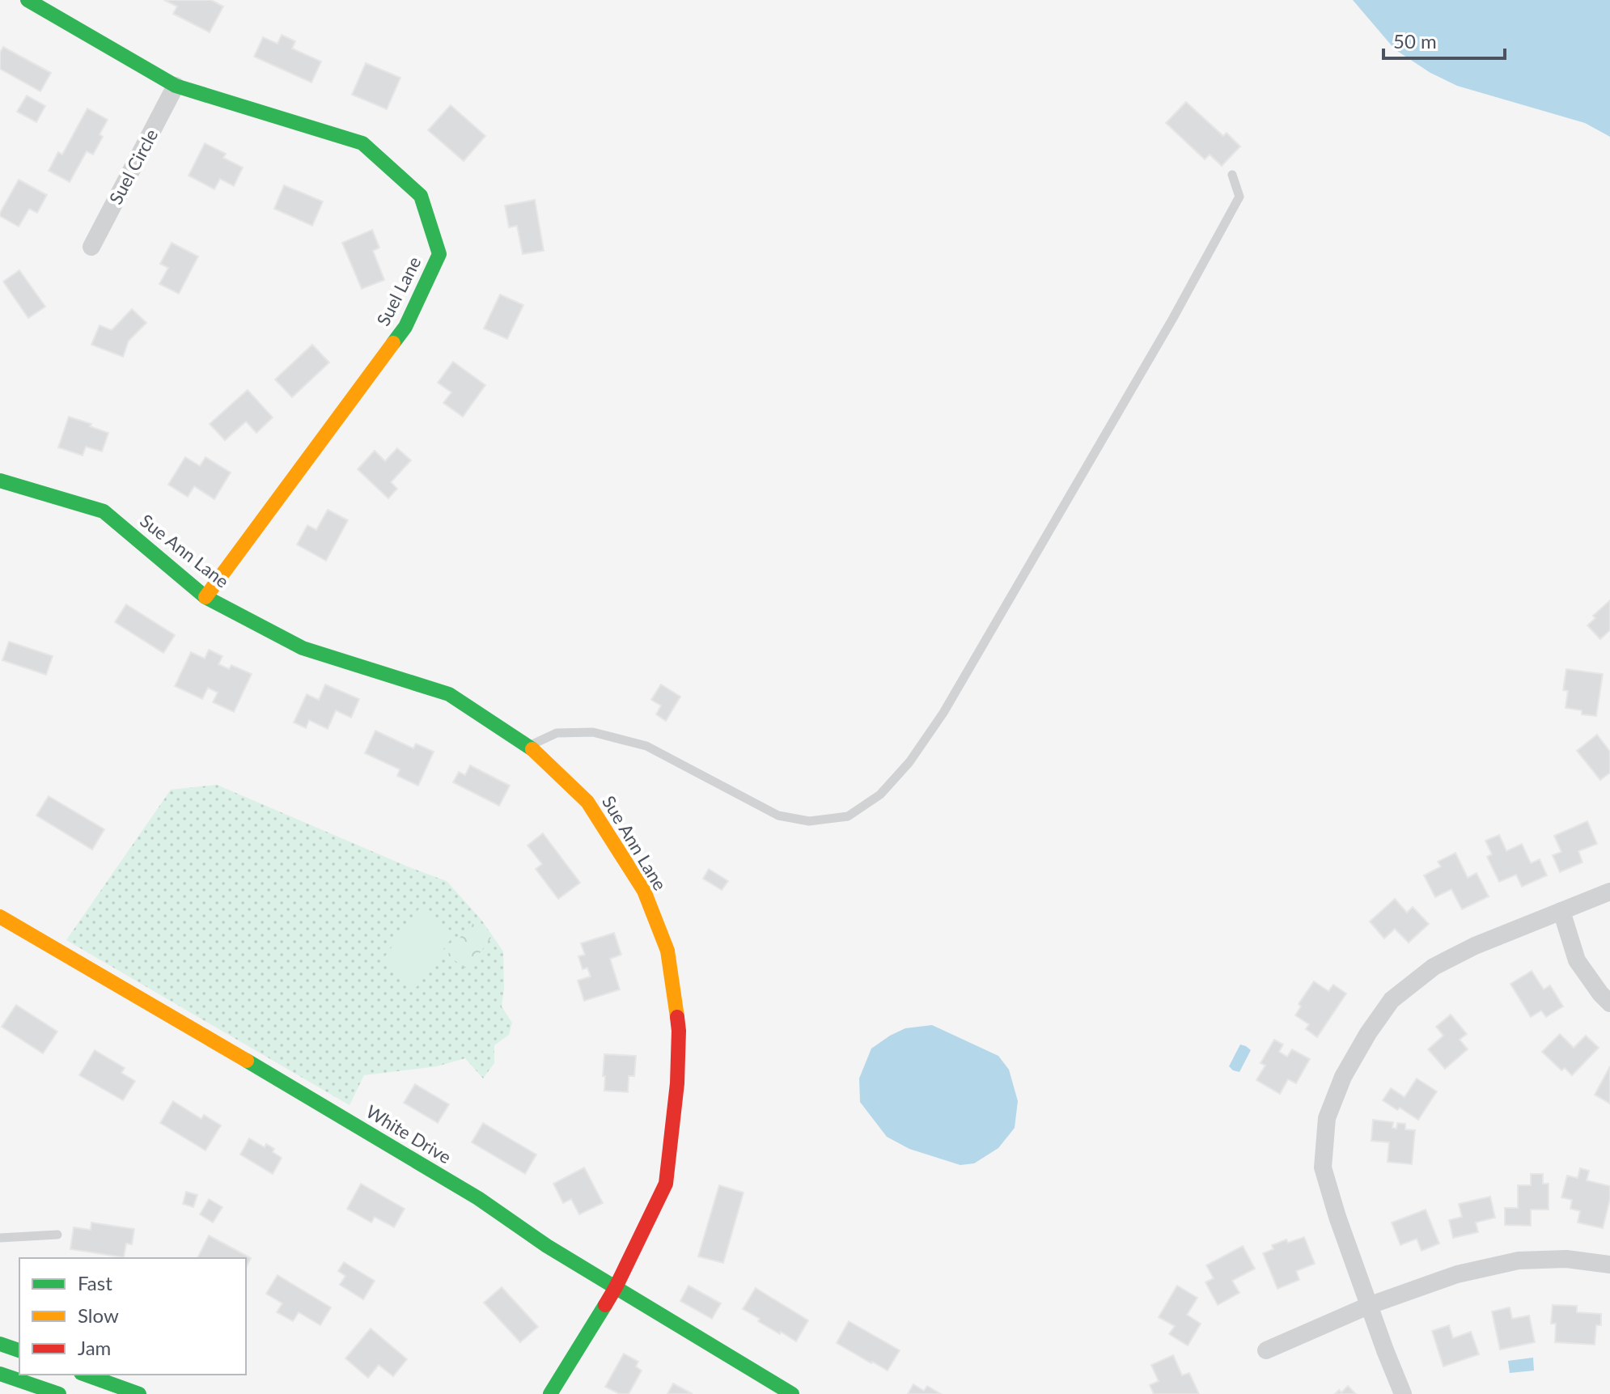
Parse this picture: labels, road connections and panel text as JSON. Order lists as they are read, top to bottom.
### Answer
{
  "streets": {
    "street": [
      "Suel Circle",
      "Suel Lane",
      "Sue Ann Lane",
      "White Drive"
    ]
  },
  "crossings": [
    ["Suel Circle", "Suel Lane"],
    ["Suel Lane", "Sue Ann Lane"],
    ["Sue Ann Lane", "White Drive"]
  ],
  "legend": ["Fast", "Slow", "Jam"],
  "scale_bar": "50 m"
}
